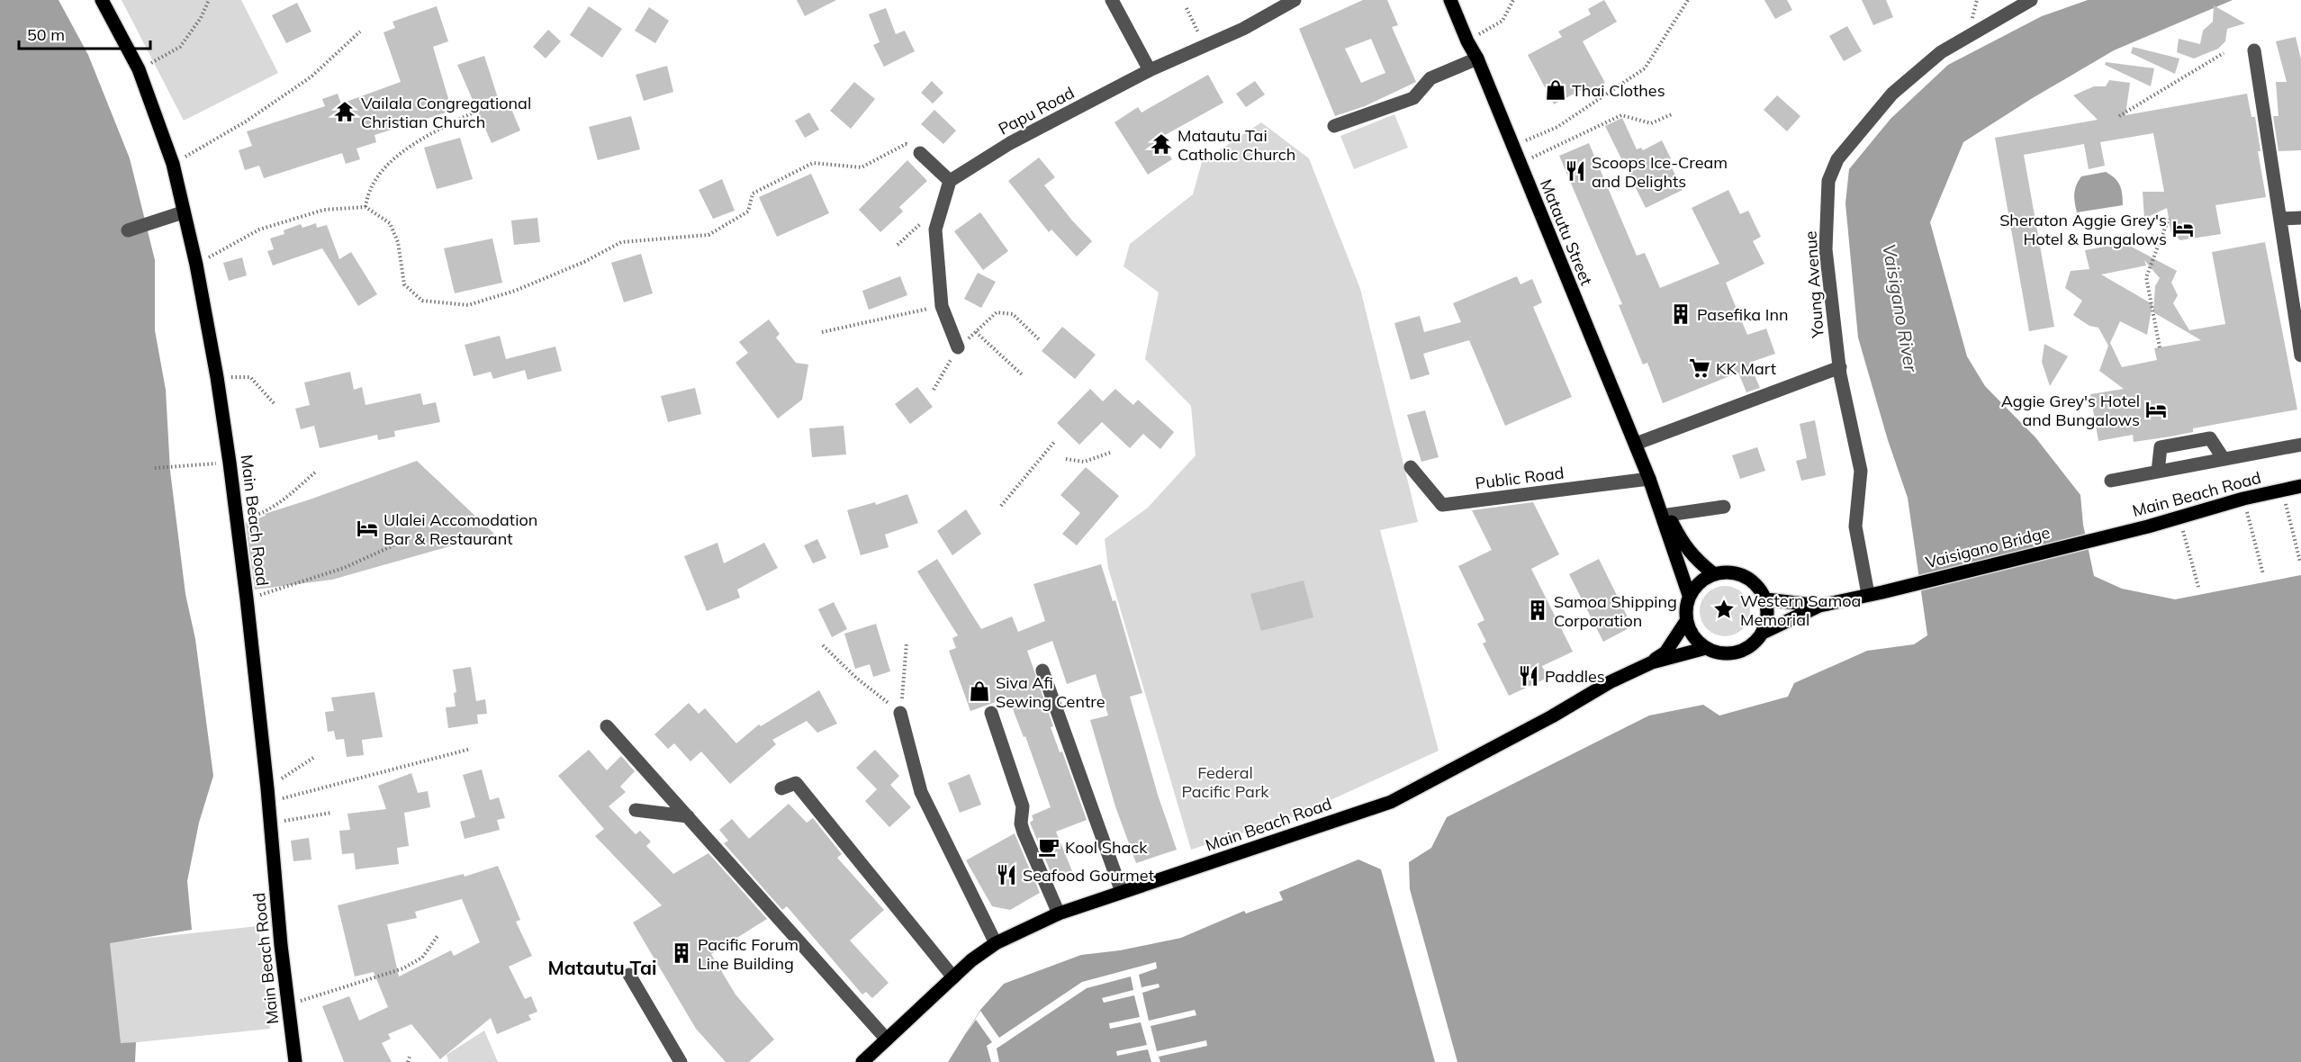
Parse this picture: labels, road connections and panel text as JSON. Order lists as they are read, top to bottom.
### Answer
{
  "streets": {
    "main road": ["Matautu Street", "Main Beach Road", "Vaisigano Bridge"],
    "street": ["Papu Road", "Young Avenue", "Public Road"]
  },
  "crossings": [
    ["Matautu Street", "Public Road"],
    ["Matautu Street", "Main Beach Road"],
    ["Young Avenue", "Vaisigano Bridge"],
    ["Main Beach Road", "Vaisigano Bridge"]
  ],
  "districts": ["Matautu Tai"],
  "water": ["Vaisigano River"],
  "parks": ["Federal Pacific Park"],
  "places": {
    "shop": ["Thai Clothes", "Siva Afi Sewing Centre"],
    "temple": ["Vailala Congregational Christian Church", "Matautu Tai Catholic Church"],
    "restaurant": ["Scoops Ice-Cream and Delights", "Paddles", "Seafood Gourmet"],
    "hotel": ["Sheraton Aggie Grey's Hotel & Bungalows", "Aggie Grey's Hotel and Bungalows", "Ulalei Accomodation Bar & Restaurant"],
    "building": ["Pasefika Inn", "Samoa Shipping Corporation", "Pacific Forum Line Building"],
    "supermarket": ["KK Mart"],
    "place": ["Western Samoa Memorial"],
    "cafe": ["Kool Shack"]
  },
  "scale_bar": "50 m"
}
